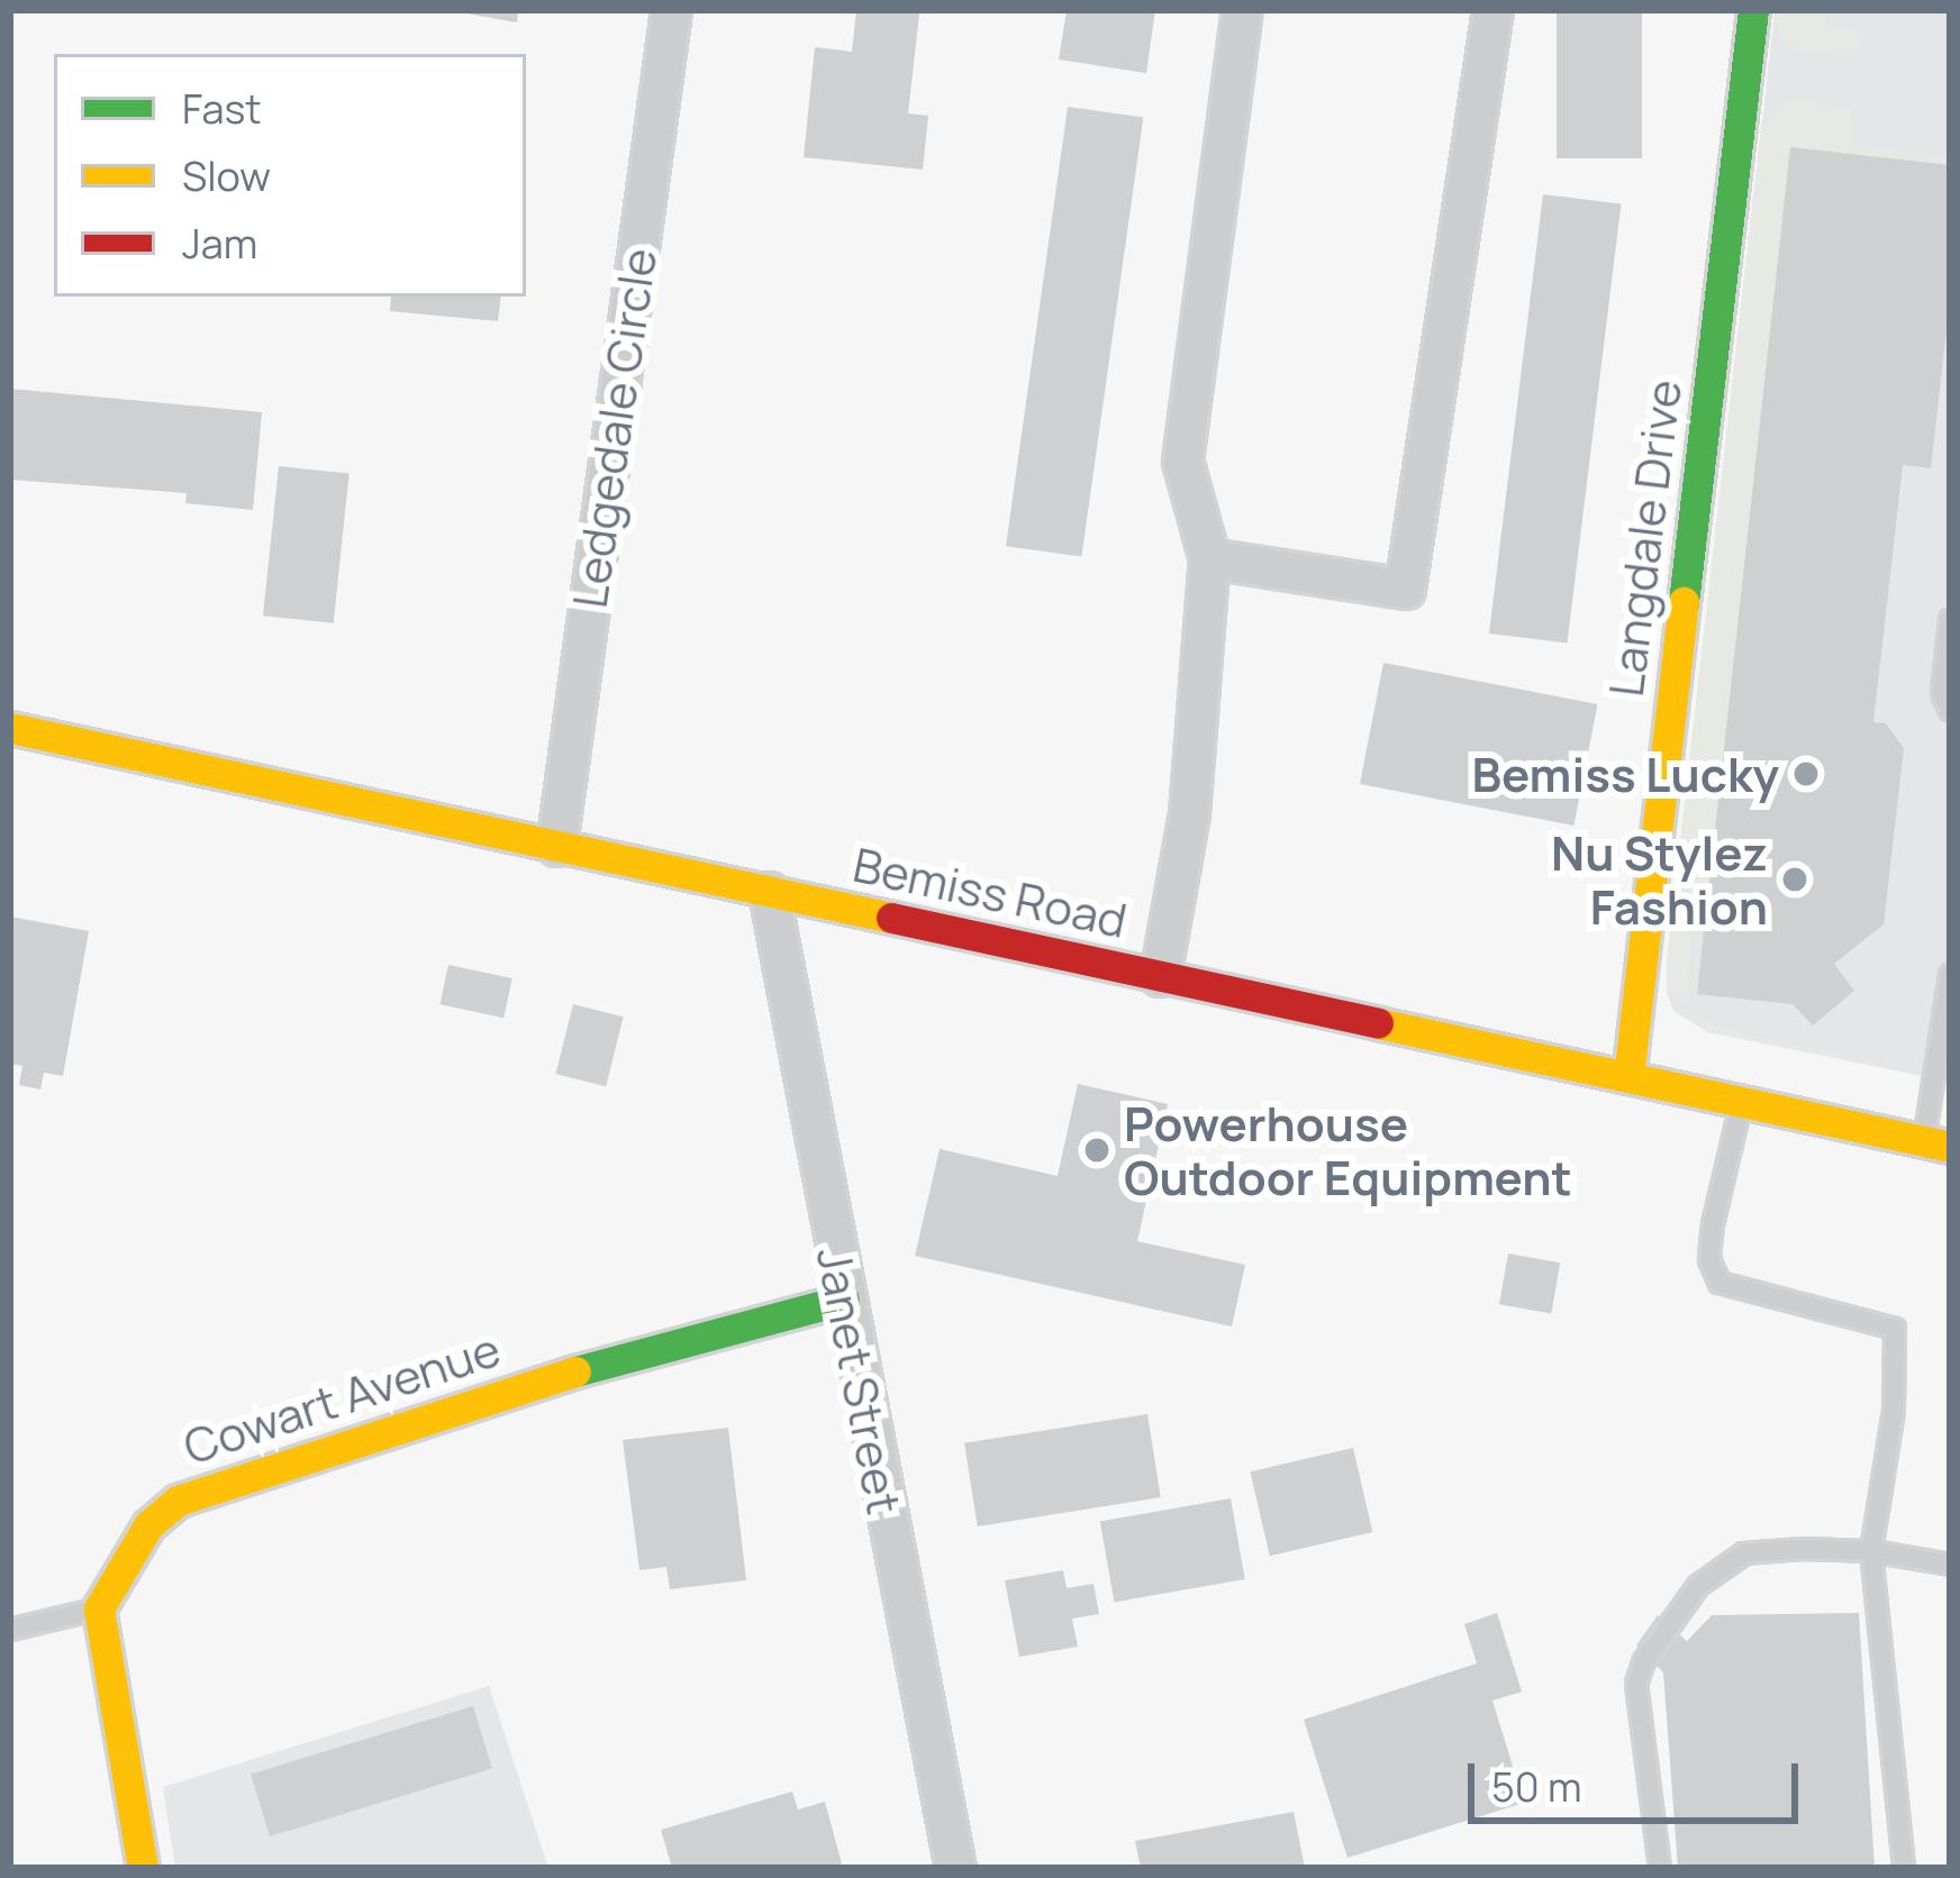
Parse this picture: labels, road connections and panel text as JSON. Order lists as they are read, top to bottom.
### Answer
{
  "streets": {
    "street": [
      "Ledgedale Circle",
      "Langdale Drive",
      "Bemiss Road",
      "Janet Street",
      "Cowart Avenue"
    ]
  },
  "crossings": [
    ["Ledgedale Circle", "Bemiss Road"],
    ["Langdale Drive", "Bemiss Road"],
    ["Bemiss Road", "Janet Street"],
    ["Janet Street", "Cowart Avenue"]
  ],
  "places": ["Bemiss Lucky", "Nu Stylez Fashion", "Powerhouse Outdoor Equipment"],
  "legend": ["Fast", "Slow", "Jam"],
  "scale_bar": "50 m"
}
